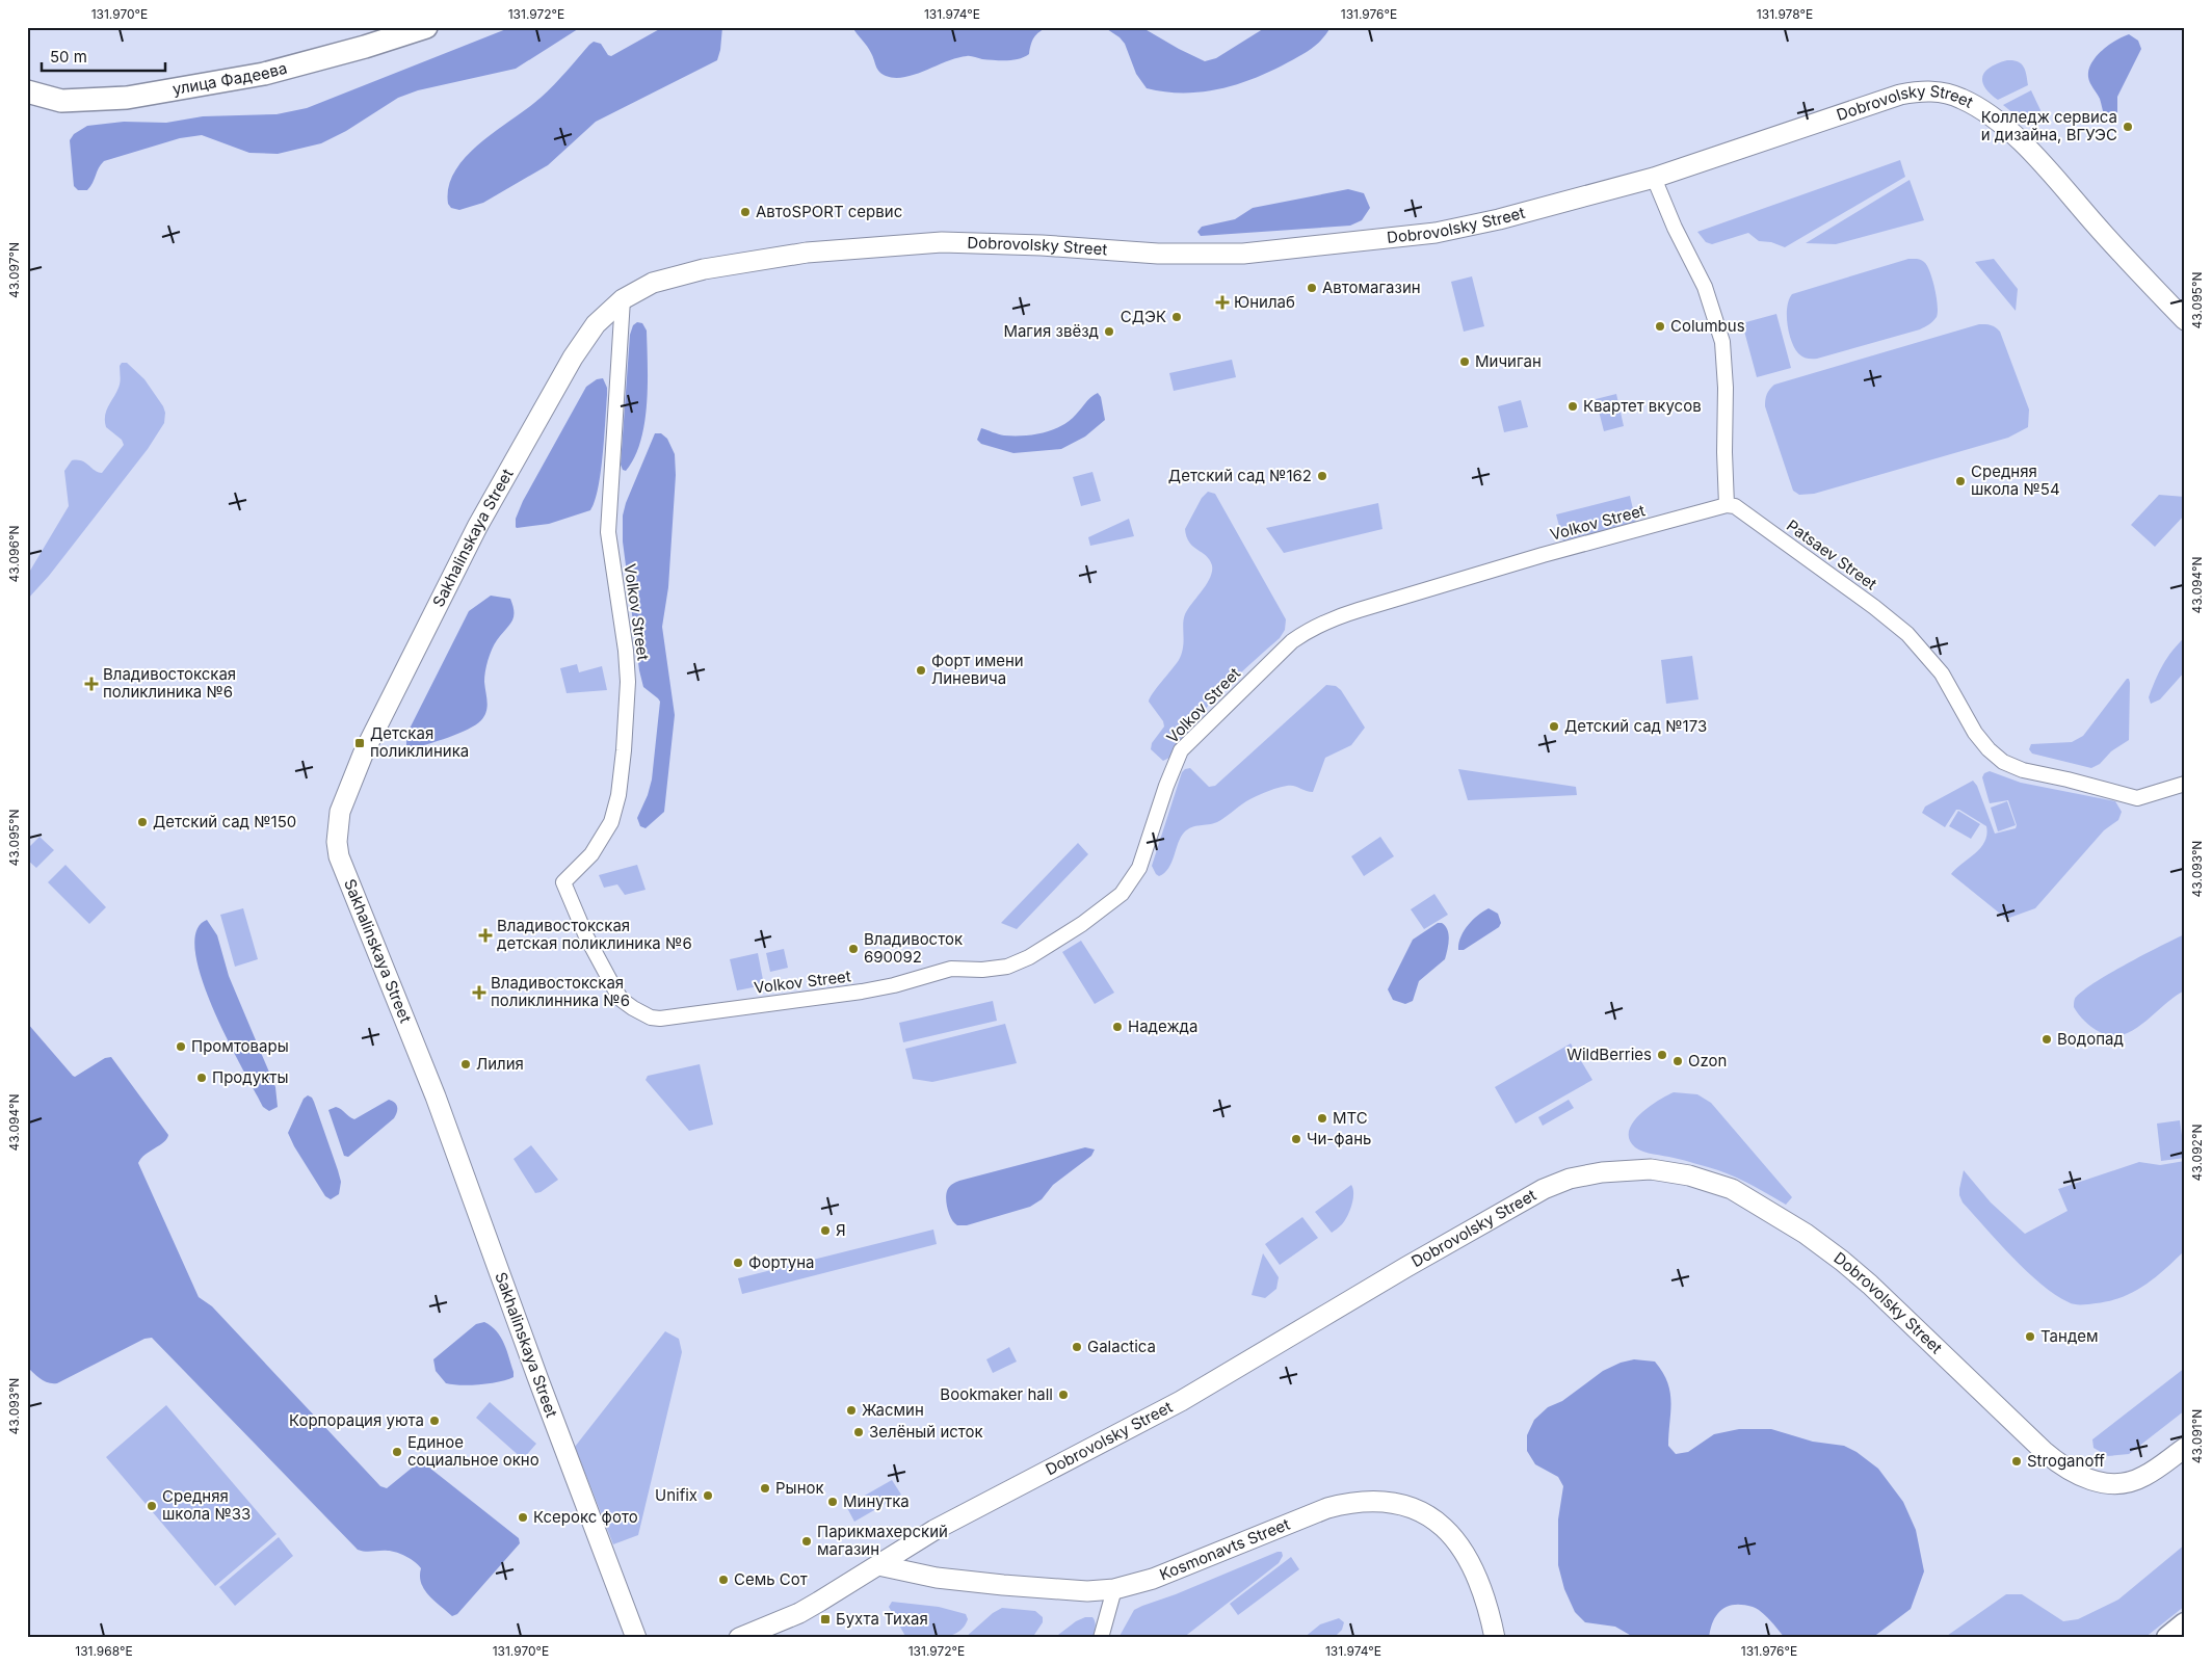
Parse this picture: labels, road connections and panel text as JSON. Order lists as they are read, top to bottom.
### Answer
{
  "streets": {
    "main road": [
      "улица Фадеева",
      "Dobrovolsky Street",
      "Sakhalinskaya Street",
      "Kosmonavts Street"
    ],
    "street": ["Volkov Street", "Patsaev Street"]
  },
  "crossings": [
    ["Dobrovolsky Street", "Volkov Street"],
    ["Dobrovolsky Street", "Sakhalinskaya Street"],
    ["Dobrovolsky Street", "Kosmonavts Street"],
    ["Volkov Street", "Sakhalinskaya Street"],
    ["Volkov Street", "Patsaev Street"]
  ],
  "places": {
    "other": [
      "Колледж сервиса и дизайна, ВГУЭС",
      "АвтоSPORT сервис",
      "Автомагазин",
      "СДЭК",
      "Columbus",
      "Магия звёзд",
      "Мичиган",
      "Квартет вкусов",
      "Детский сад №162",
      "Средняя школа №54",
      "Форт имени Линевича",
      "Детский сад №173",
      "Детский сад №150",
      "Владивосток 690092",
      "Надежда",
      "Водопад",
      "Промтовары",
      "WildBerries",
      "Ozon",
      "Лилия",
      "Продукты",
      "МТС",
      "Чи-фань",
      "Я",
      "Фортуна",
      "Тандем",
      "Galactica",
      "Bookmaker hall",
      "Жасмин",
      "Корпорация уюта",
      "Зелёный исток",
      "Единое социальное окно",
      "Stroganoff",
      "Рынок",
      "Unifix",
      "Минутка",
      "Средняя школа №33",
      "Ксерокс фото",
      "Парикмахерский магазин",
      "Семь Сот"
    ],
    "health": [
      "Юнилаб",
      "Владивостокская поликлиника №6",
      "Владивостокская детская поликлиника №6",
      "Владивостокская поликлинника №6"
    ],
    "transit": ["Детская поликлиника", "Бухта Тихая"]
  },
  "scale_bar": "50 m",
  "coordinates": [
    "131.970°E",
    "131.972°E",
    "131.974°E",
    "131.976°E",
    "131.978°E",
    "43.097°N",
    "43.095°N",
    "43.096°N",
    "43.094°N",
    "43.093°N",
    "43.092°N",
    "43.091°N",
    "131.968°E"
  ]
}
